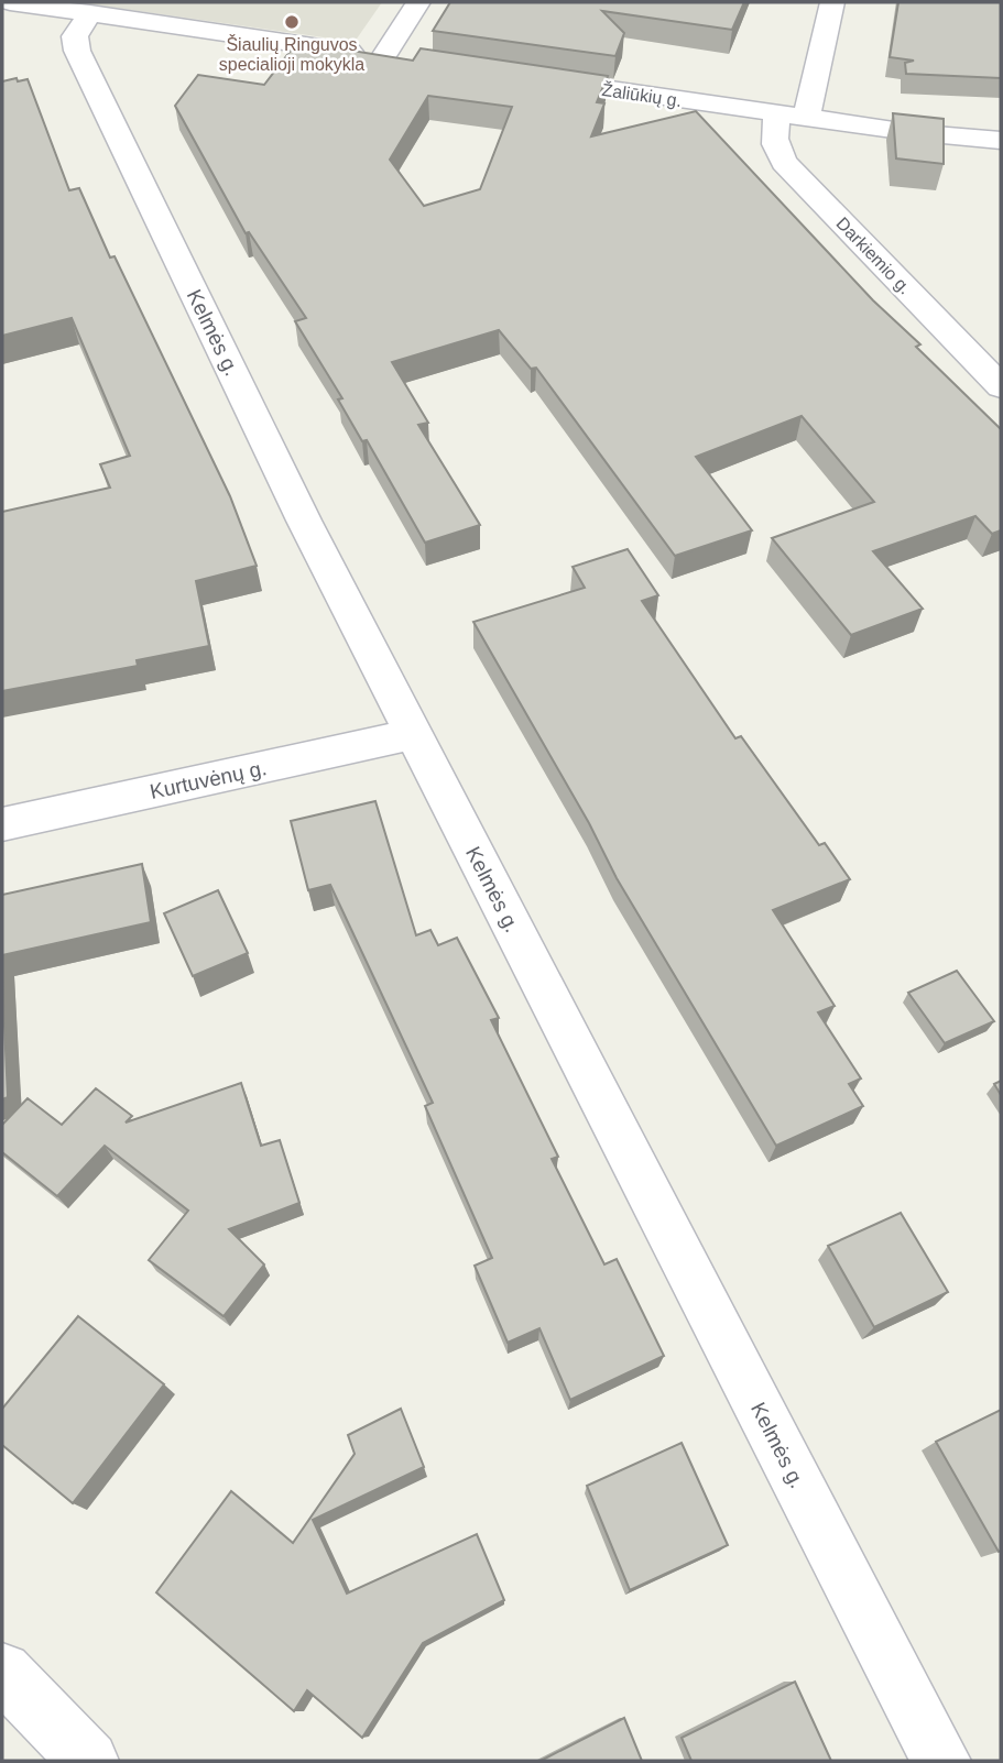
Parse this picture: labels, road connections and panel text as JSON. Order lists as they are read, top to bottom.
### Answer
{
  "streets": {
    "street": [
      "Žaliūkių g.",
      "Darkiemio g.",
      "Kelmės g.",
      "Kurtuvėnų g."
    ]
  },
  "crossings": [
    ["Žaliūkių g.", "Darkiemio g."],
    ["Kelmės g.", "Kurtuvėnų g."]
  ],
  "places": ["Šiaulių Ringuvos specialioji mokykla"]
}
